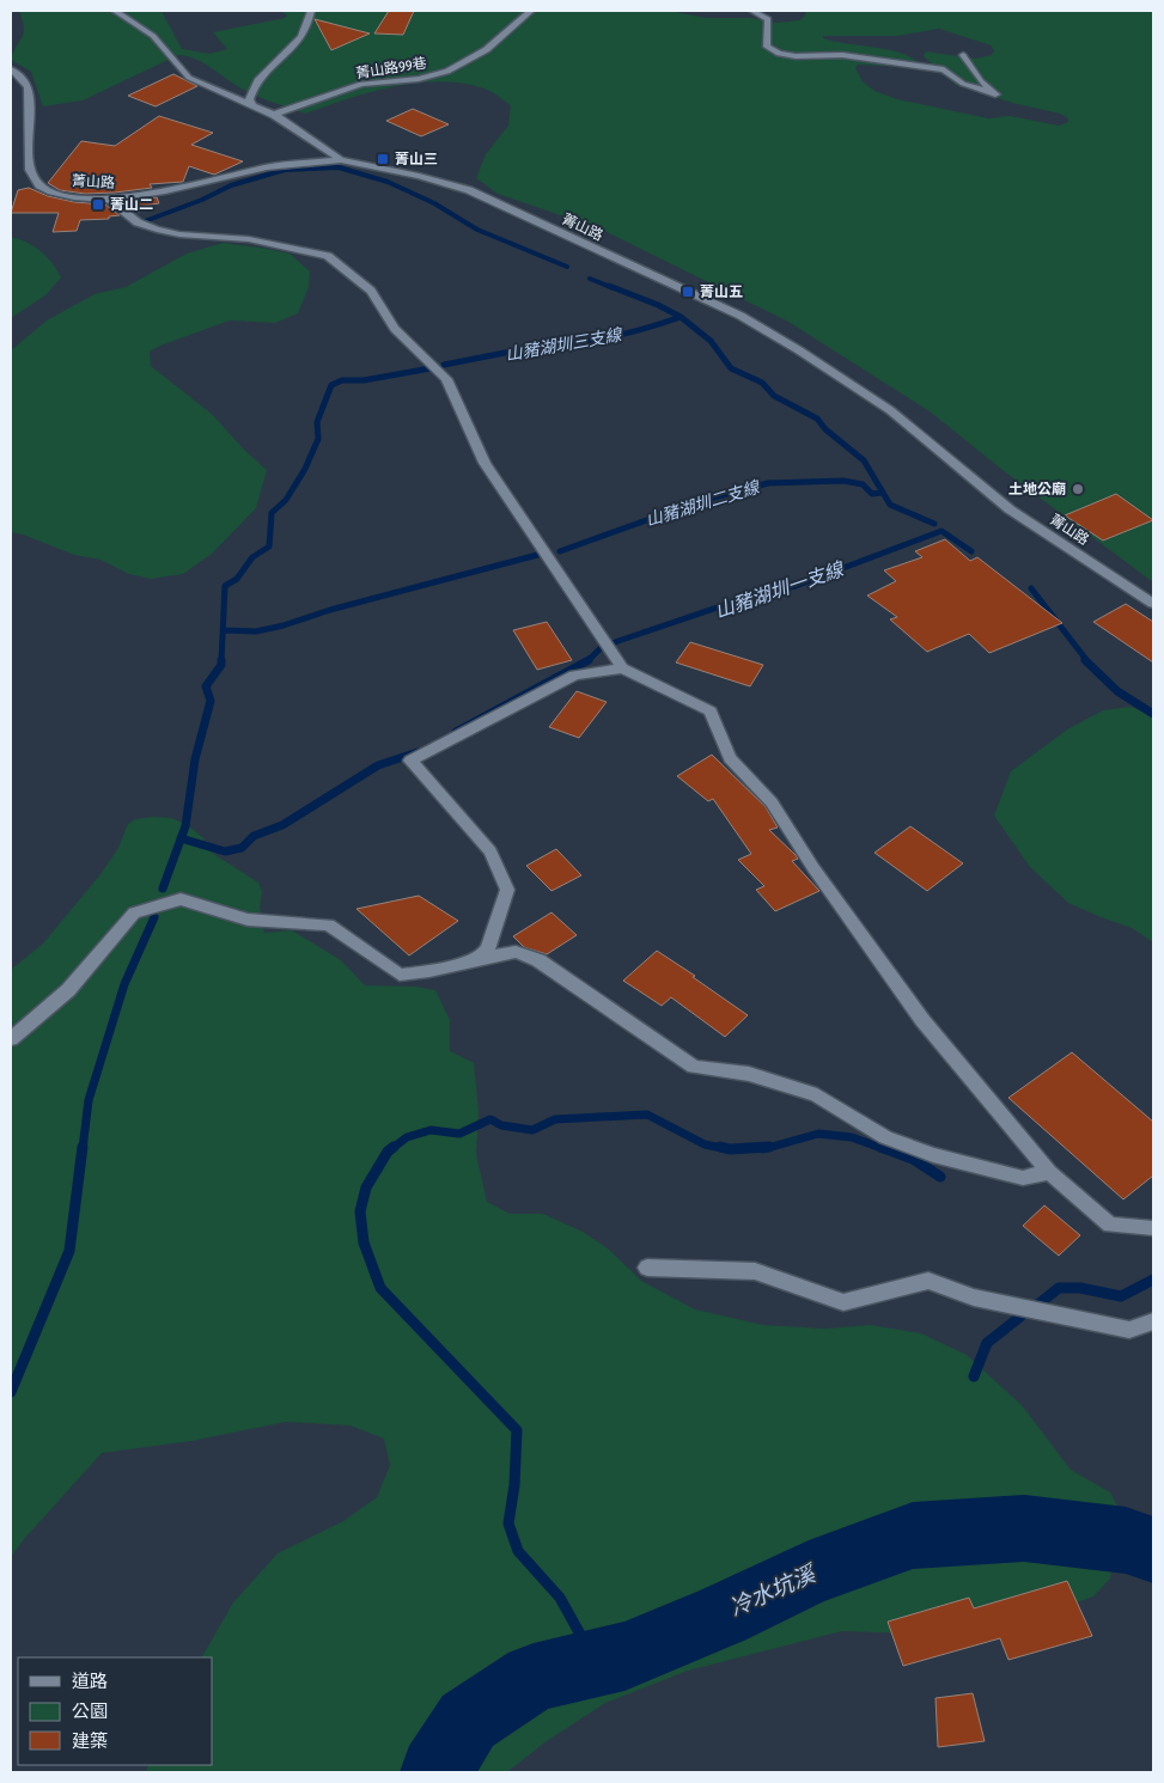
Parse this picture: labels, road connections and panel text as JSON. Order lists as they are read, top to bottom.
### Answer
{
  "streets": {
    "street": ["菁山路99巷", "菁山路"]
  },
  "water": [
    "山豬湖圳三支線",
    "山豬湖圳二支線",
    "山豬湖圳一支線",
    "冷水坑溪"
  ],
  "places": {
    "transit": ["菁山三", "菁山二", "菁山五"],
    "other": ["土地公廟"]
  },
  "legend": ["道路", "公園", "建築"]
}
